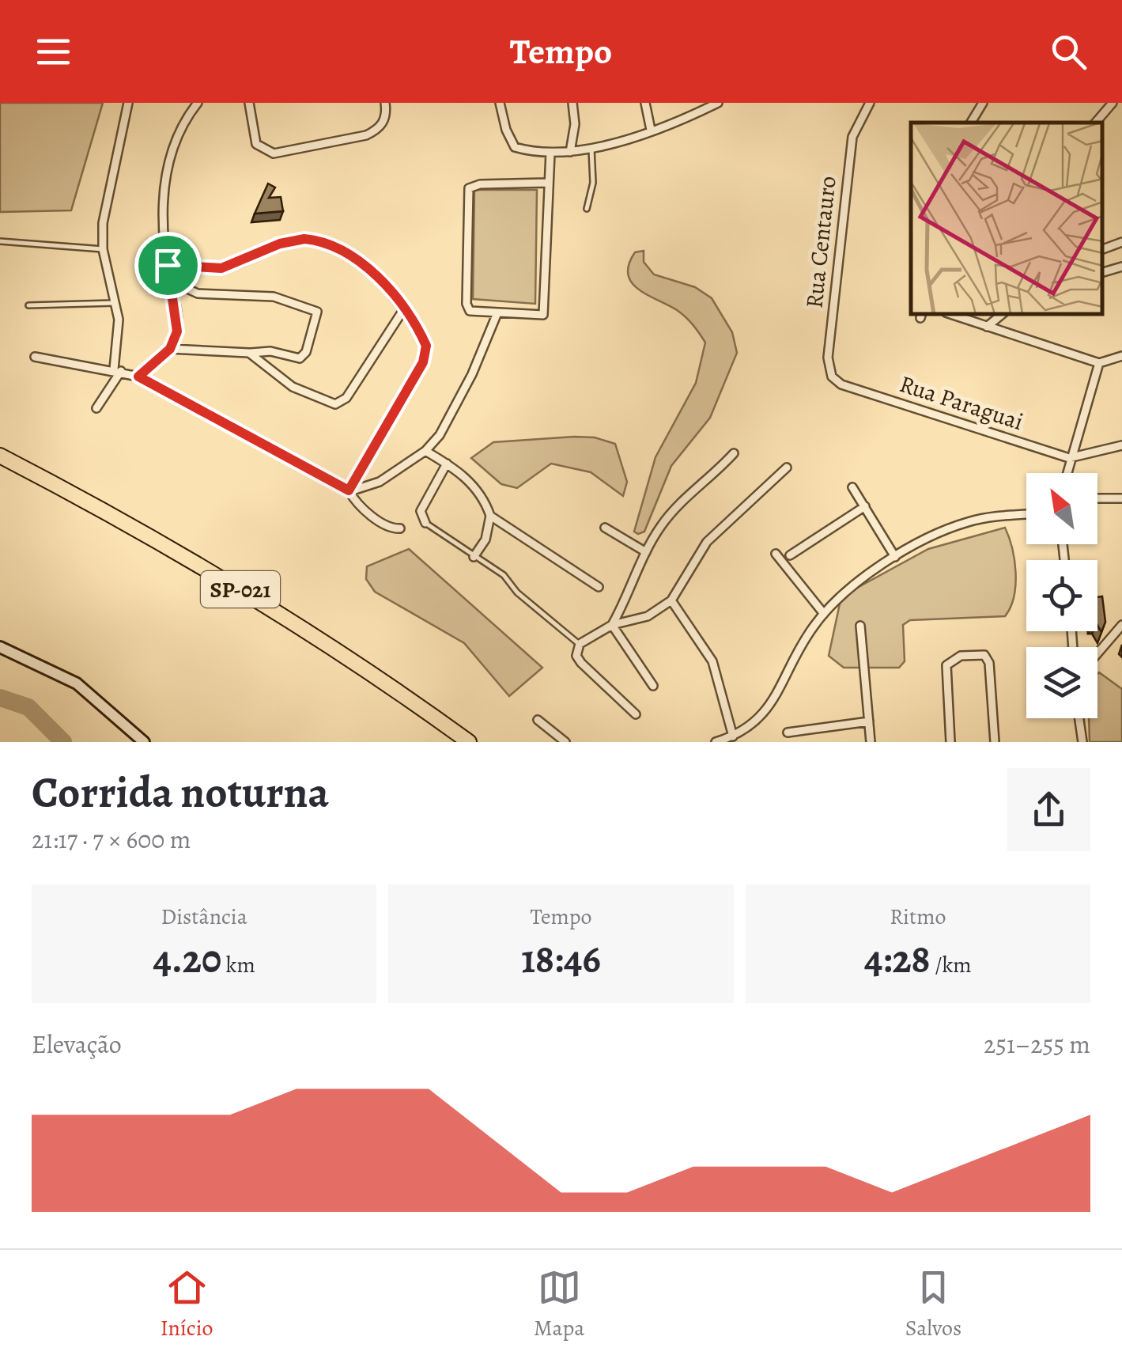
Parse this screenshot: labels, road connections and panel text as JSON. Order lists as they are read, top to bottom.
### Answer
{
  "streets": {
    "highway": ["SP-021"],
    "street": ["Rua Centauro", "Rua Paraguai"]
  },
  "crossings": [
    ["Rua Centauro", "Rua Paraguai"]
  ],
  "north": "top left",
  "page": {
    "header": "Tempo",
    "heading": ["Corrida noturna", "21:17 · 7 × 600 m"],
    "stats": [
      ["Distância", "4.20 km"],
      ["Tempo", "18:46"],
      ["Ritmo", "4:28 /km"]
    ],
    "chart": ["Elevação", "251–255 m"],
    "tabs": ["Início", "Mapa", "Salvos"]
  }
}
